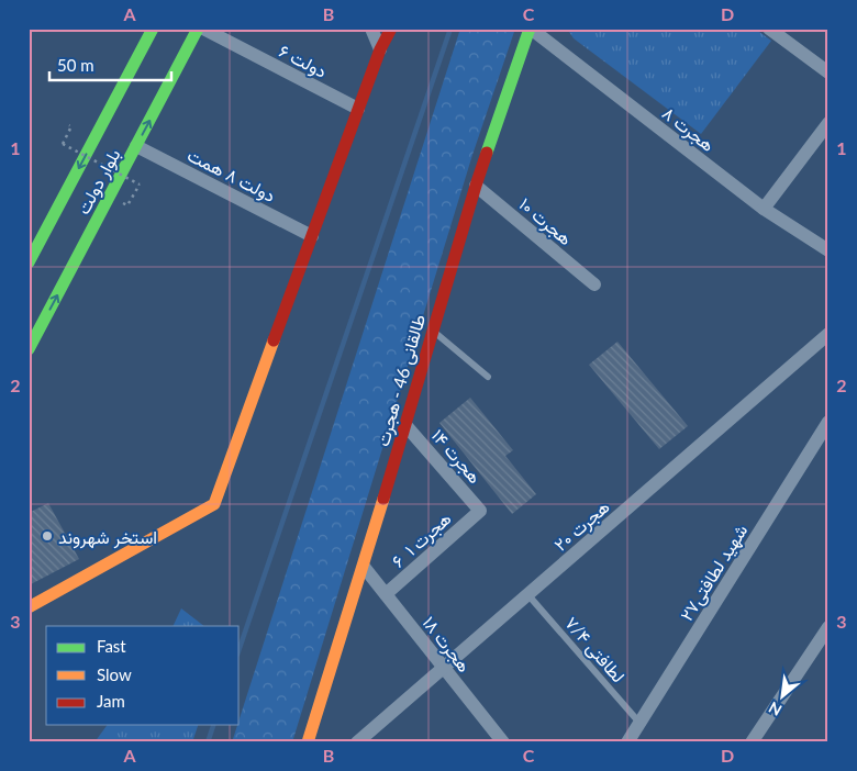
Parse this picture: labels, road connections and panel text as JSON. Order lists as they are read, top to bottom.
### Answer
{
  "streets": {
    "street": [
      "دولت ۶",
      "هجرت ۸",
      "دولت ۸ همت",
      "بلوار دولت",
      "هجرت ۱۰",
      "طالقانی 46 - هجرت",
      "هجرت ۱۴",
      "هجرت ۲۰",
      "هجرت ۱ ‍ ۶",
      "شهید لطافتی۲۷",
      "هجرت ۱۸"
    ],
    "lane": ["لطافتی ۷/۴"]
  },
  "crossings": [
    ["هجرت ۸", "طالقانی 46 - هجرت"],
    ["دولت ۸ همت", "بلوار دولت"],
    ["هجرت ۱۰", "طالقانی 46 - هجرت"],
    ["طالقانی 46 - هجرت", "هجرت ۱۴"],
    ["طالقانی 46 - هجرت", "هجرت ۱۸"],
    ["هجرت ۱۴", "هجرت ۱ ‍ ۶"],
    ["هجرت ۲۰", "هجرت ۱۸"],
    ["هجرت ۲۰", "لطافتی ۷/۴"],
    ["هجرت ۱ ‍ ۶", "هجرت ۱۸"],
    ["شهید لطافتی۲۷", "لطافتی ۷/۴"]
  ],
  "places": ["استخر شهروند"],
  "legend": ["Fast", "Slow", "Jam"],
  "scale_bar": "50 m",
  "north": "bottom left",
  "grid": {
    "columns": [
      "A",
      "B",
      "C",
      "D"
    ],
    "rows": ["1", "2", "3"]
  }
}
